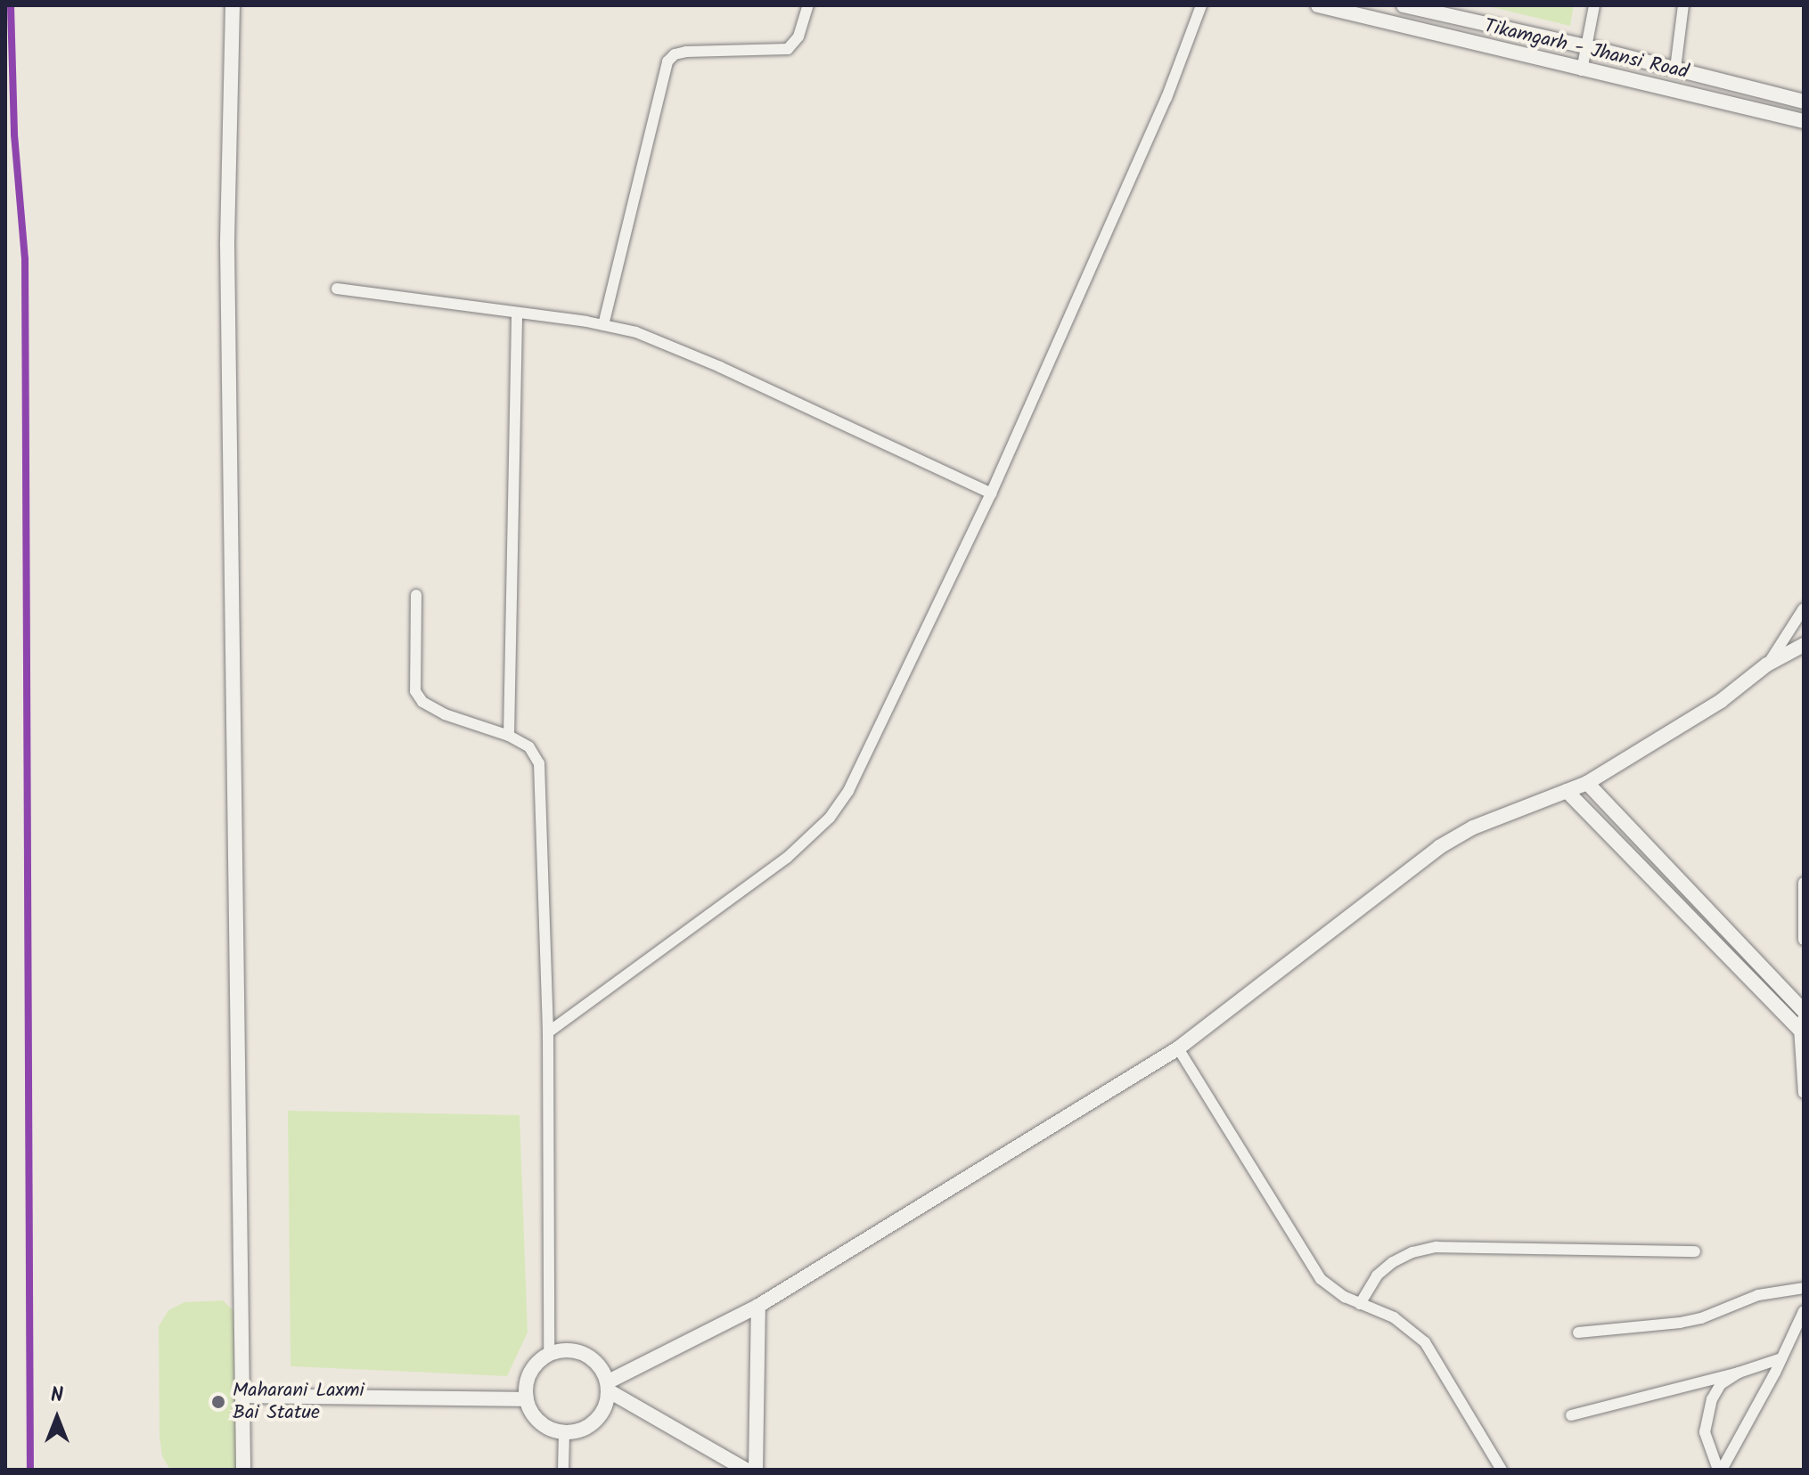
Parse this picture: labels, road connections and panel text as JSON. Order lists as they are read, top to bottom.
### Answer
{
  "streets": {
    "street": ["Tikamgarh - Jhansi Road"]
  },
  "places": ["Maharani Laxmi Bai Statue"],
  "north": "top"
}
